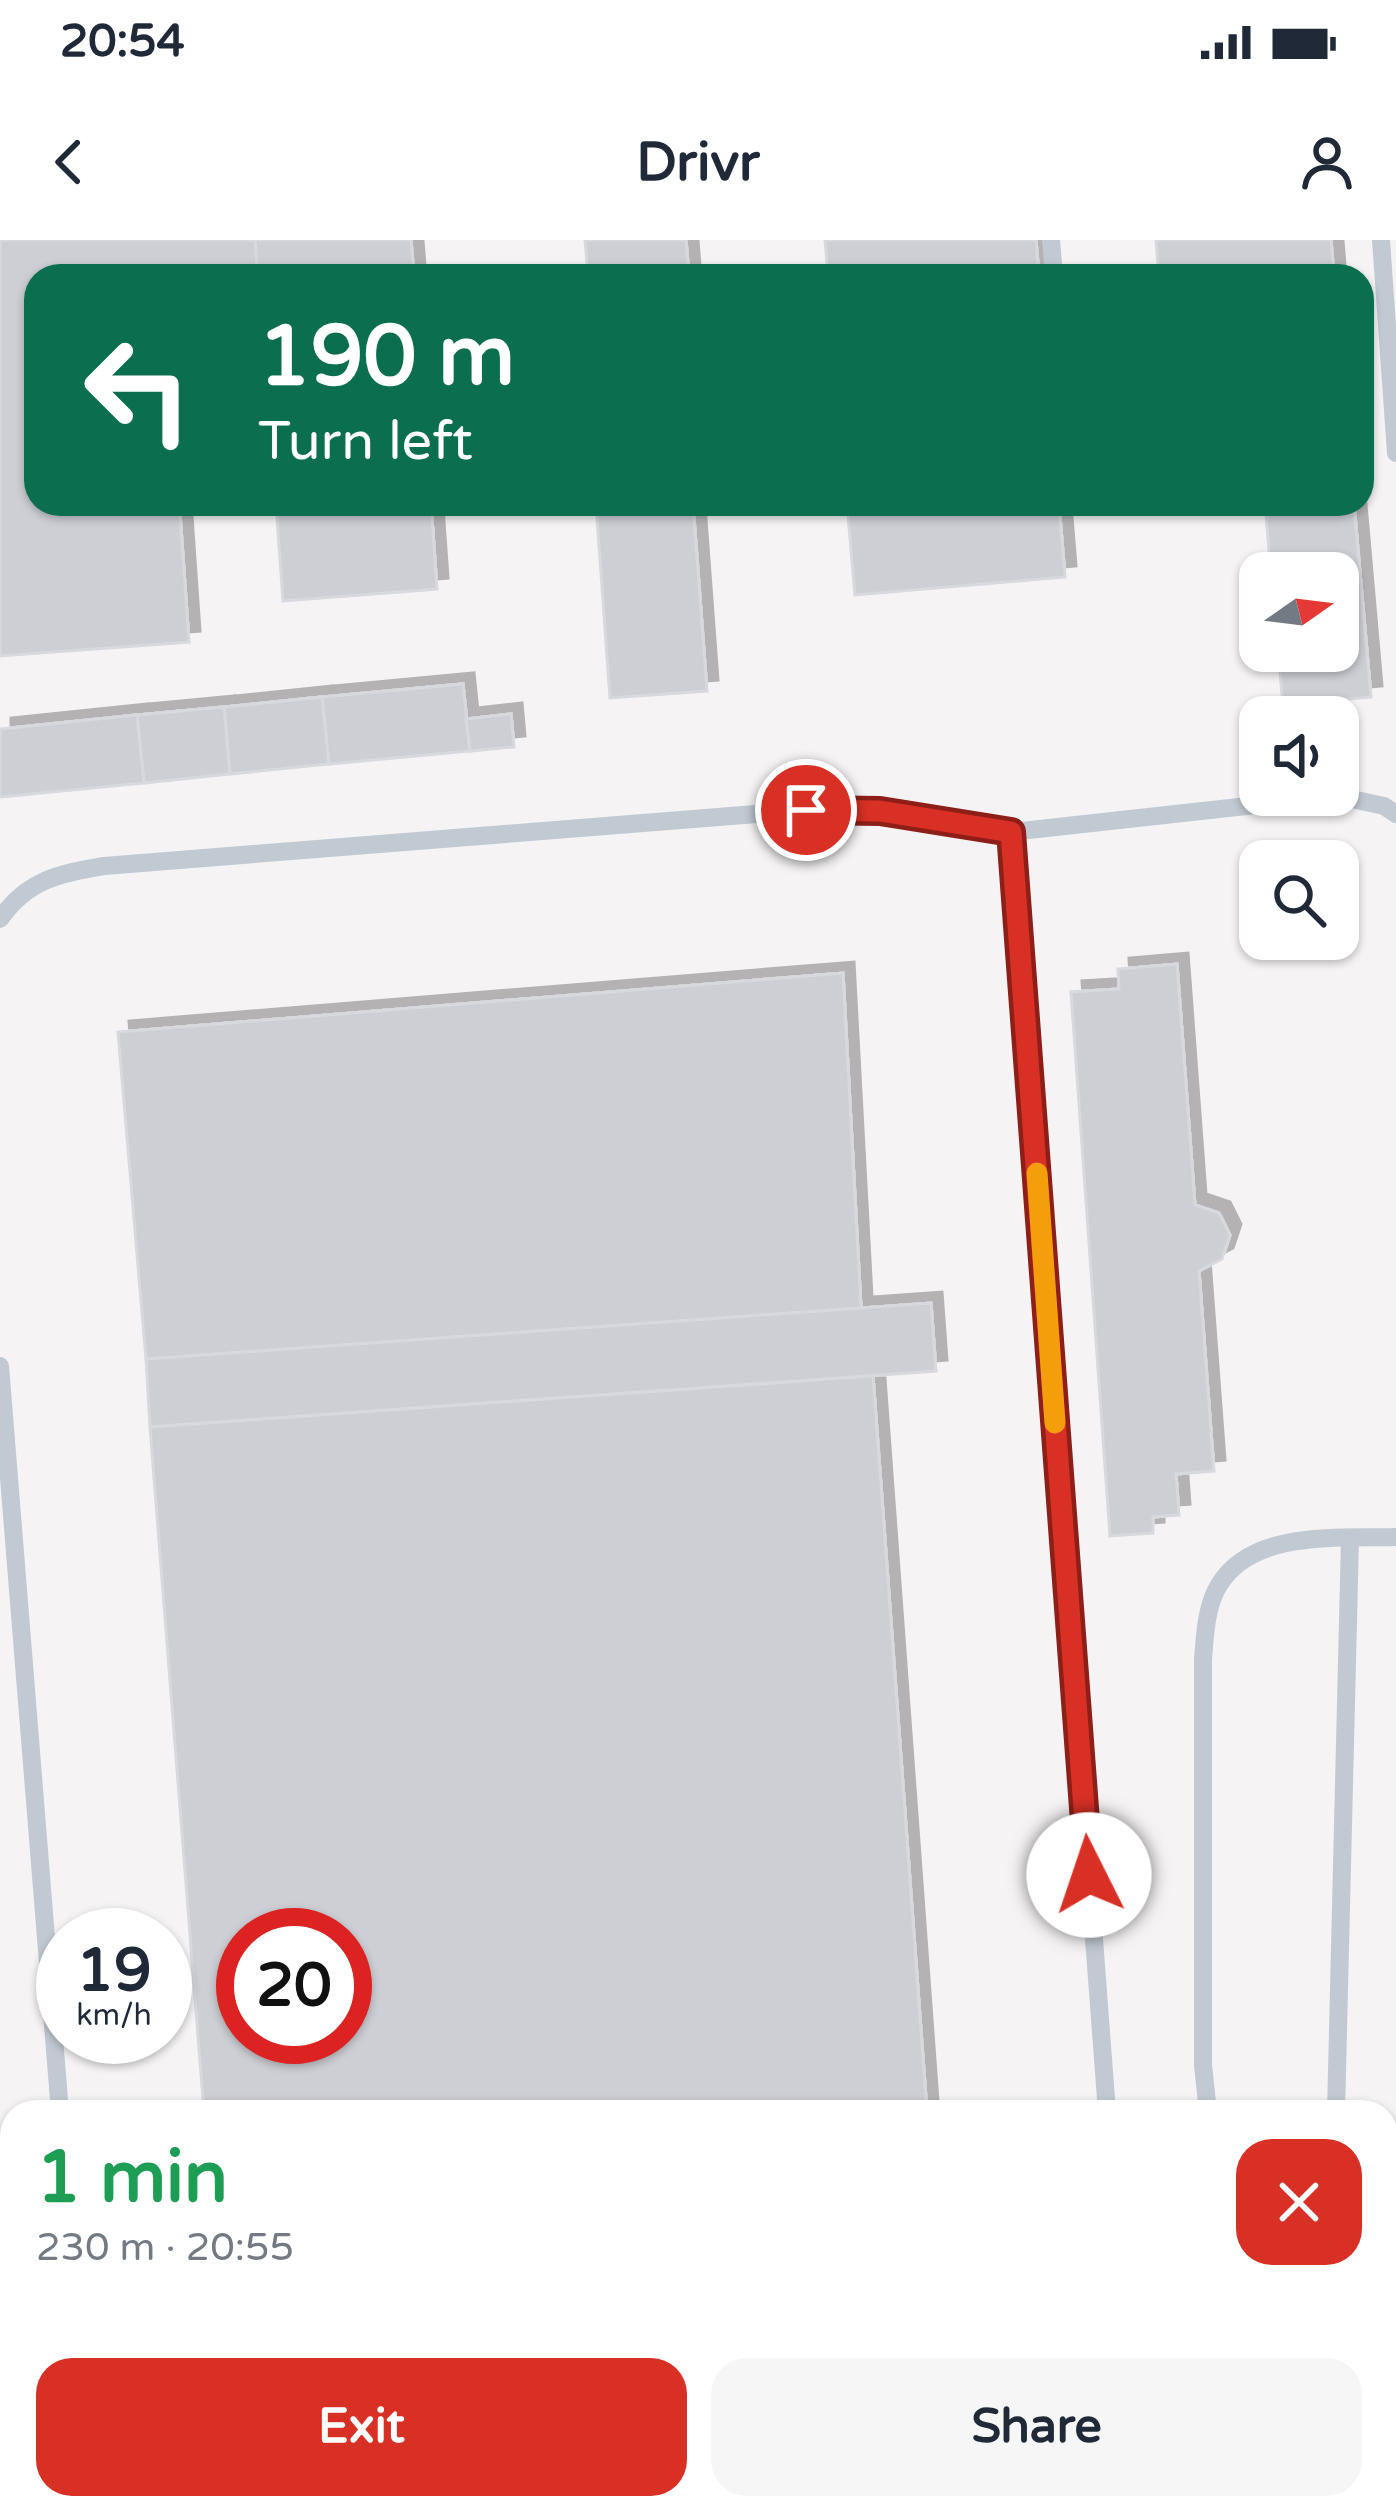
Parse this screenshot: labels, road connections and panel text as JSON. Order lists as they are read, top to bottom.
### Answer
{
  "north": "right",
  "page": {
    "status": "20:54",
    "header": "Drivr",
    "turn": ["190 m", "Turn left"],
    "speed": "19 km/h",
    "limit": "20",
    "heading": ["1 min", "230 m · 20:55"],
    "buttons": ["Exit", "Share"]
  }
}
